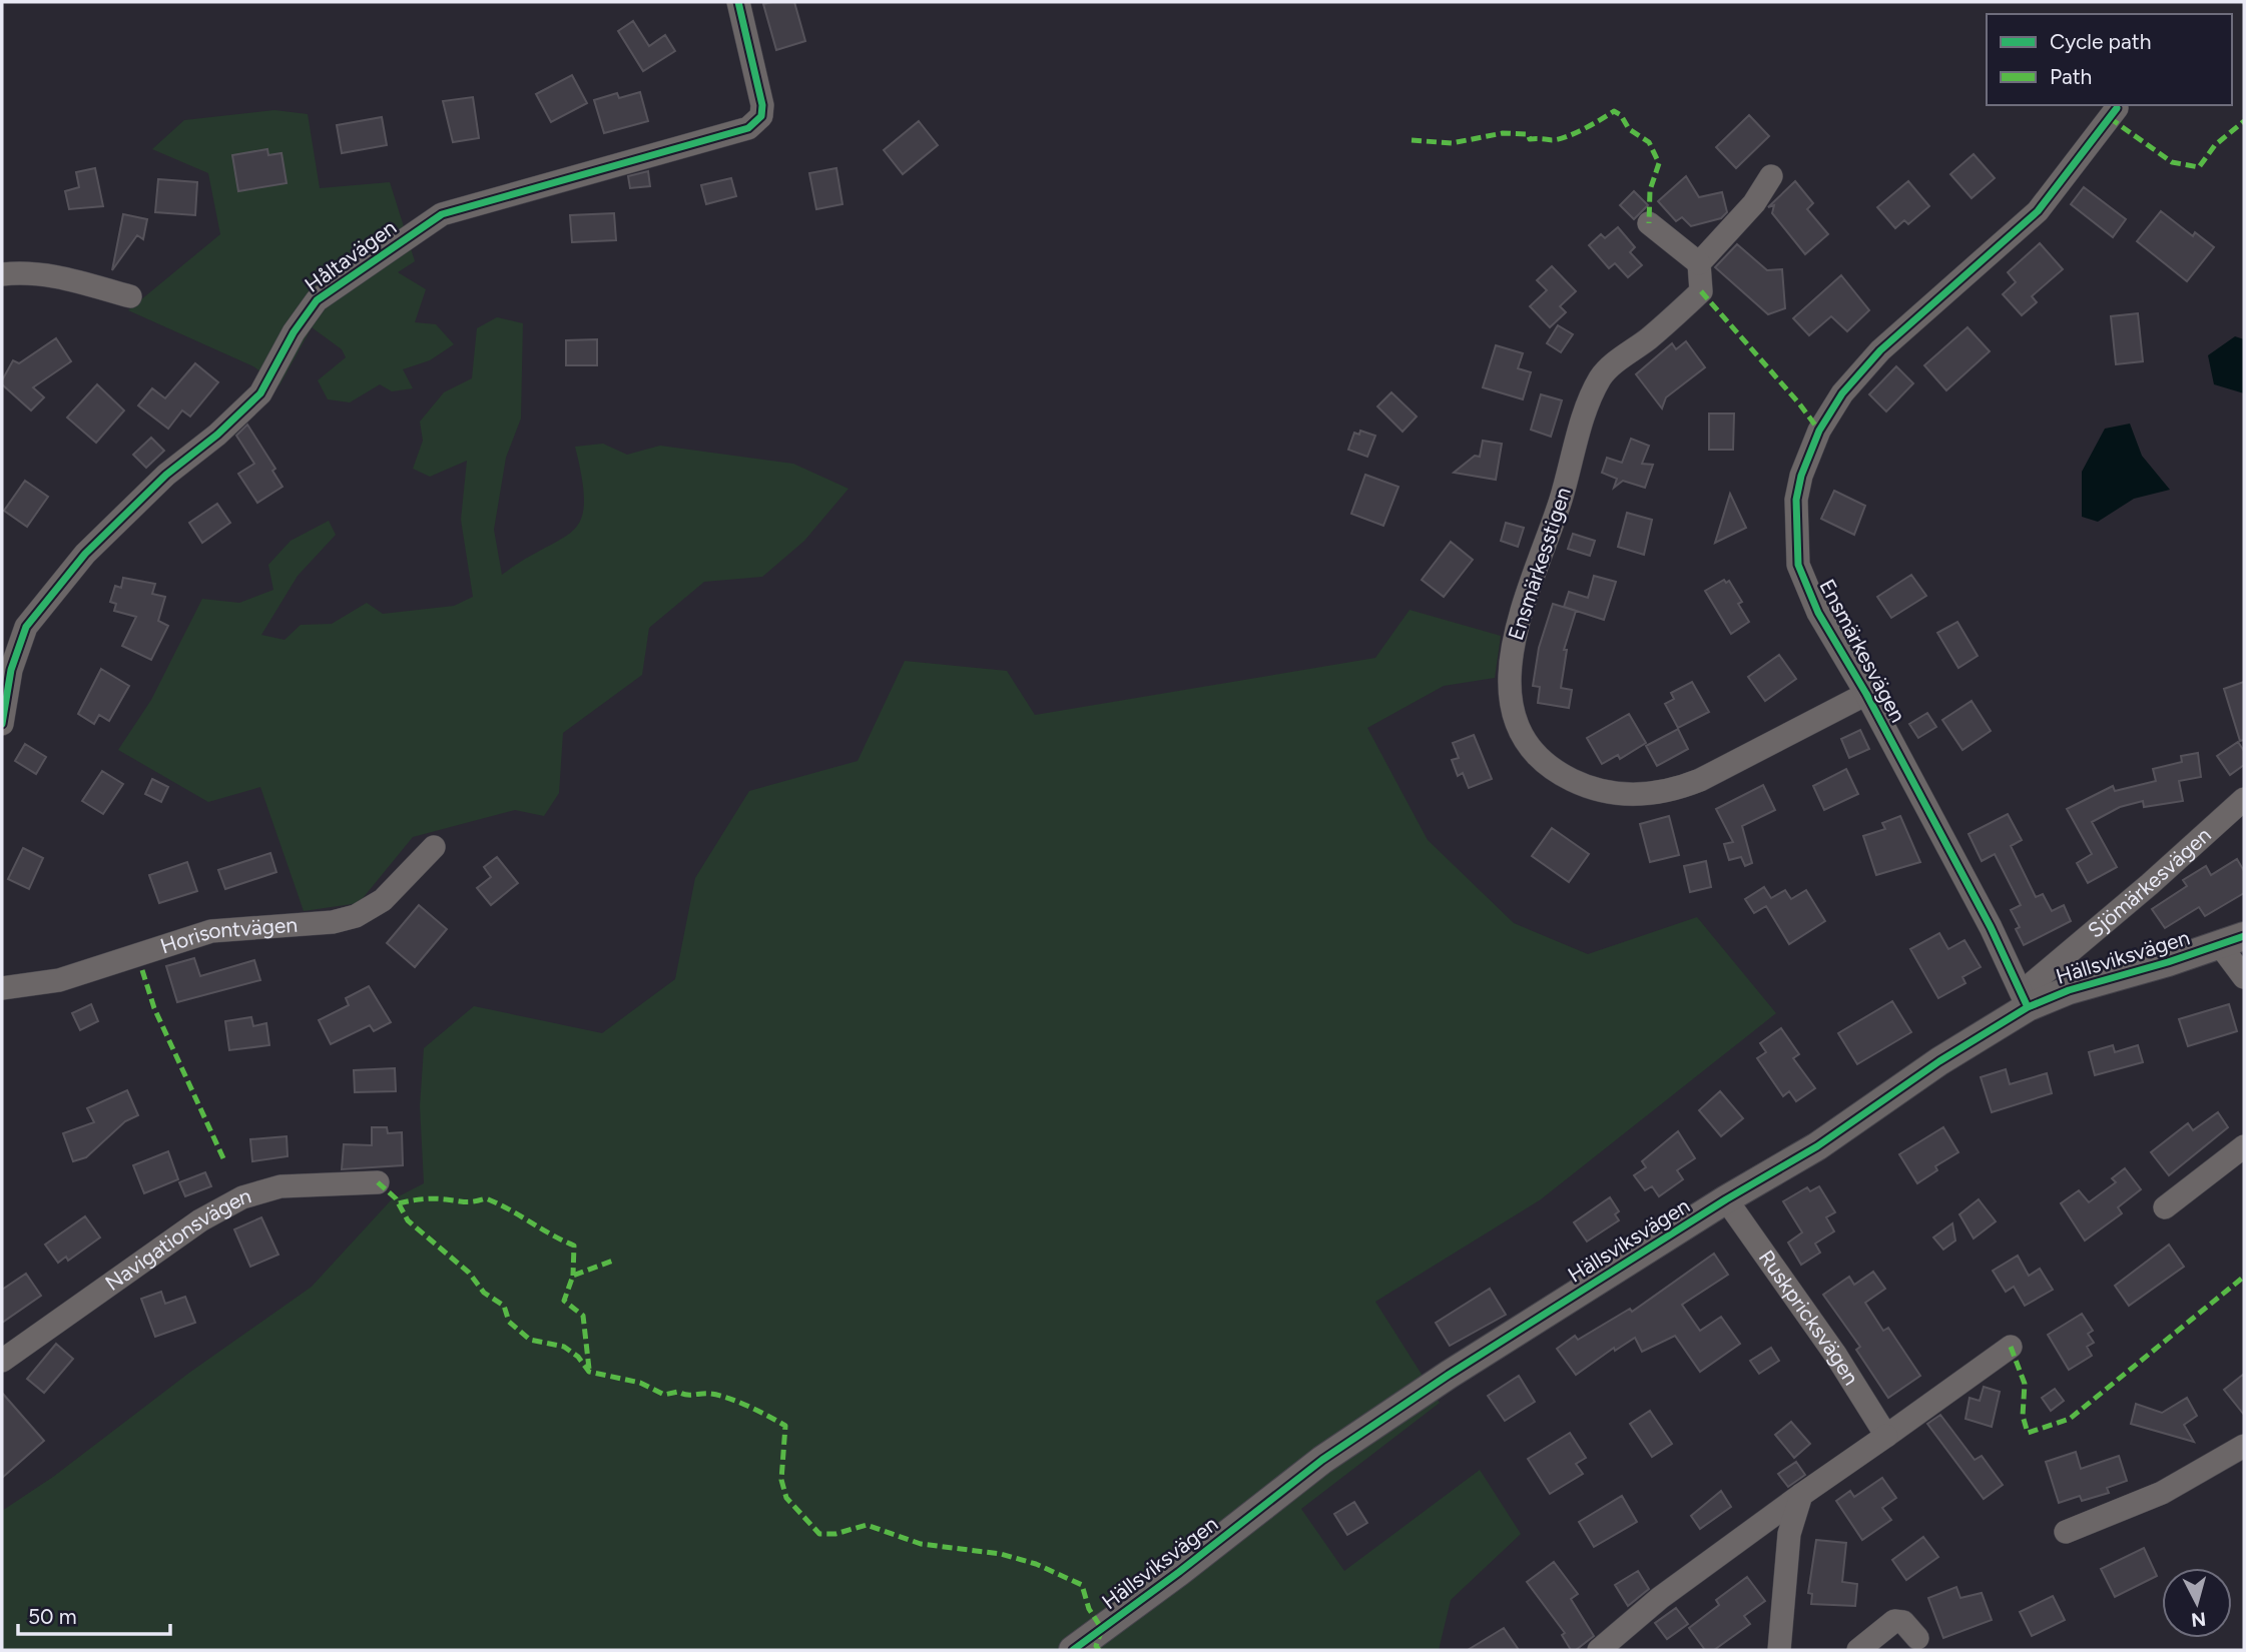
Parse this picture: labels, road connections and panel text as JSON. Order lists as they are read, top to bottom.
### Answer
{
  "streets": {
    "street": [
      "Håltavägen",
      "Ensmärkesstigen",
      "Ensmärkesvägen",
      "Sjömärkesvägen",
      "Horisontvägen",
      "Hällsviksvägen",
      "Navigationsvägen",
      "Ruskpricksvägen"
    ]
  },
  "crossings": [
    ["Ensmärkesstigen", "Ensmärkesvägen"],
    ["Ensmärkesvägen", "Sjömärkesvägen"],
    ["Ensmärkesvägen", "Hällsviksvägen"],
    ["Sjömärkesvägen", "Hällsviksvägen"],
    ["Hällsviksvägen", "Ruskpricksvägen"]
  ],
  "legend": ["Cycle path", "Path"],
  "scale_bar": "50 m",
  "north": "bottom"
}
